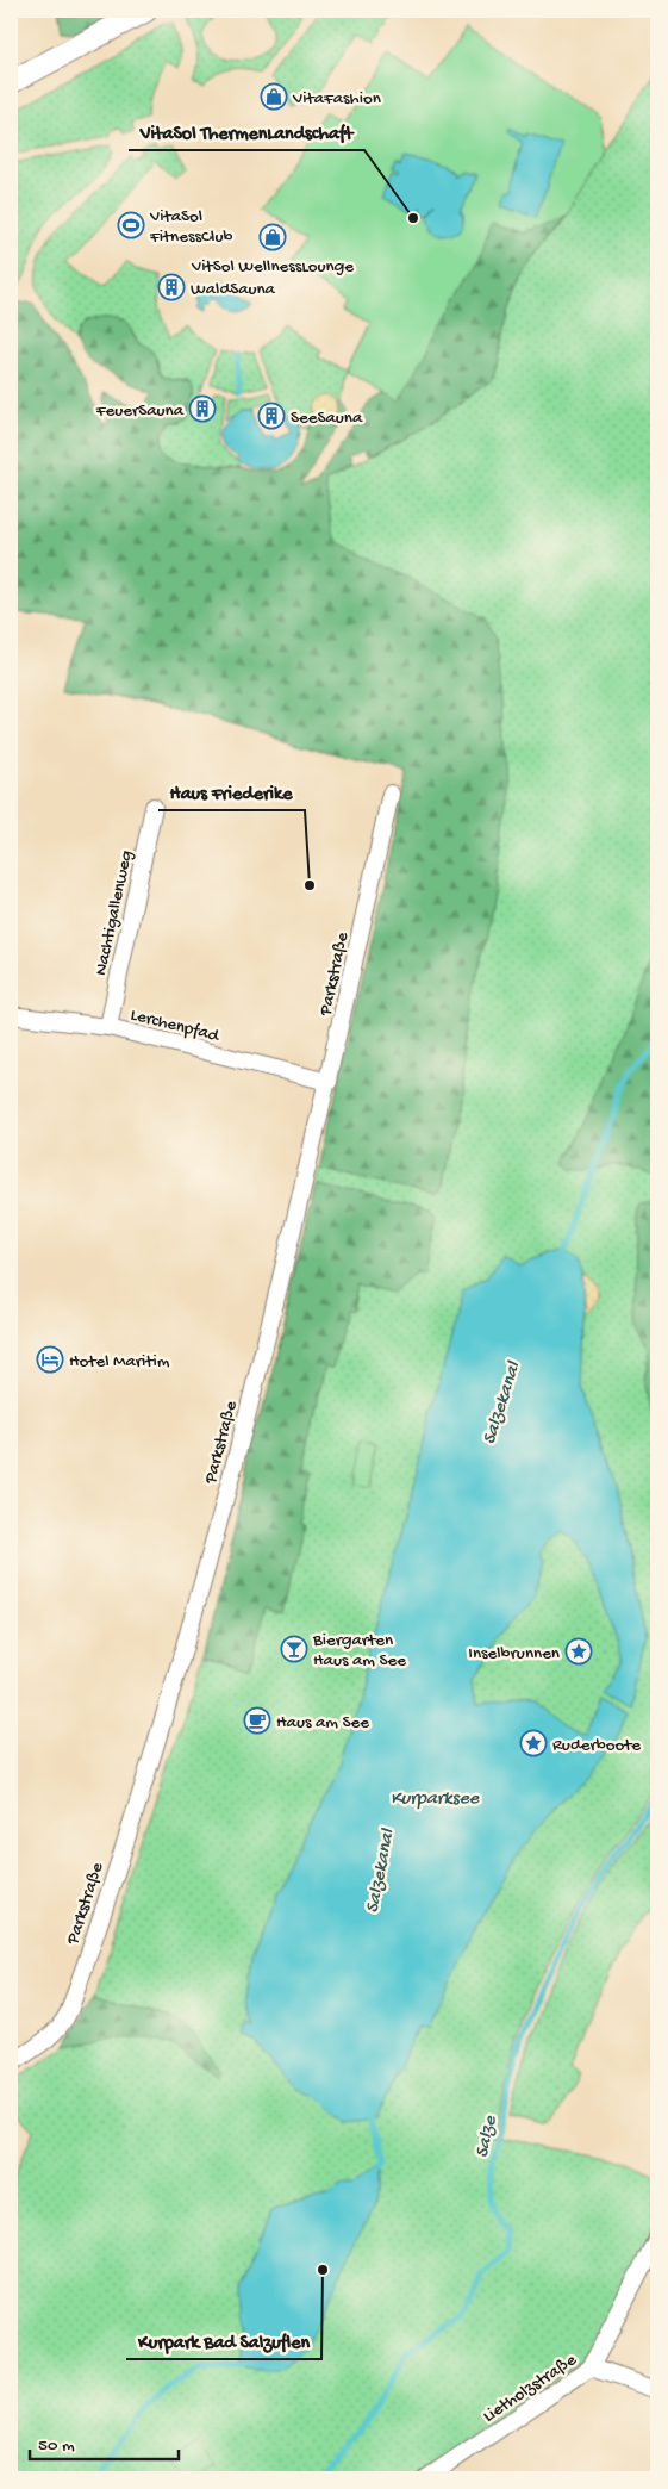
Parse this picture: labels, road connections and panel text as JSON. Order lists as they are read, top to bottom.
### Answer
{
  "streets": {
    "street": [
      "Nachtigallenweg",
      "Parkstraße",
      "Lerchenpfad",
      "Lietholzstraße"
    ]
  },
  "crossings": [
    ["Nachtigallenweg", "Lerchenpfad"],
    ["Parkstraße", "Lerchenpfad"]
  ],
  "water": ["Salzekanal", "Kurparksee", "Salze"],
  "places": {
    "shop": ["VitaFashion", "VitSol WellnessLounge"],
    "other": ["VitaSol ThermenLandschaft", "Haus Friederike", "Kurpark Bad Salzuflen"],
    "sports": ["VitaSol FitnessClub"],
    "building": ["WaldSauna", "FeuerSauna", "SeeSauna"],
    "hotel": ["Hotel Maritim"],
    "bar": ["Biergarten Haus am See"],
    "place": ["Inselbrunnen", "Ruderboote"],
    "cafe": ["Haus am See"]
  },
  "scale_bar": "50 m"
}
